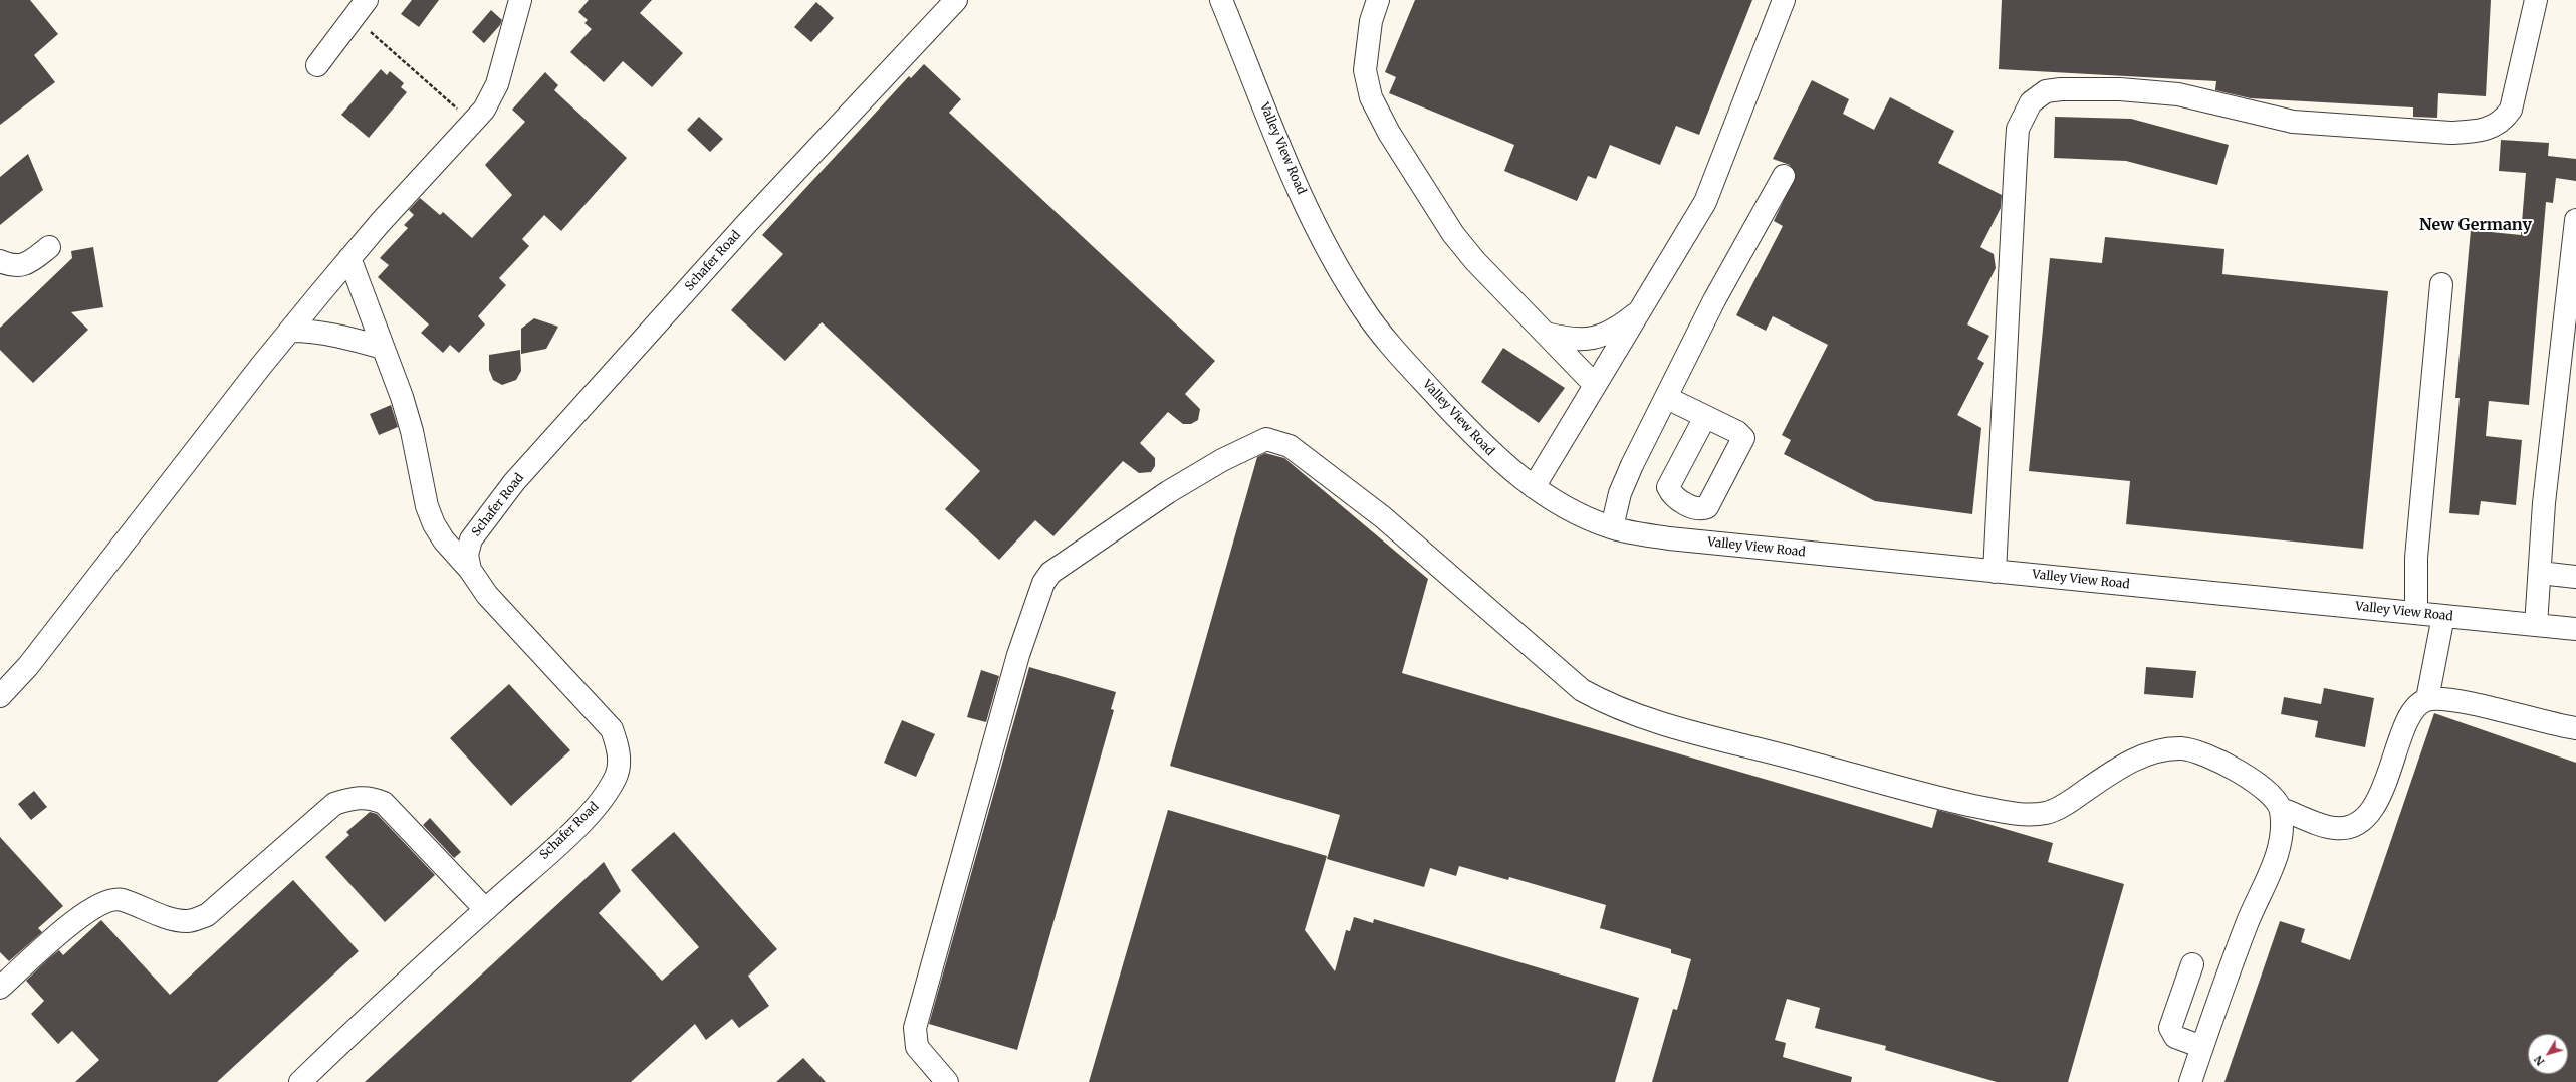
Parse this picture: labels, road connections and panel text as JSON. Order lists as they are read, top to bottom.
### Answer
{
  "streets": {
    "street": ["Valley View Road", "Schafer Road"]
  },
  "districts": ["New Germany"],
  "north": "bottom left"
}
